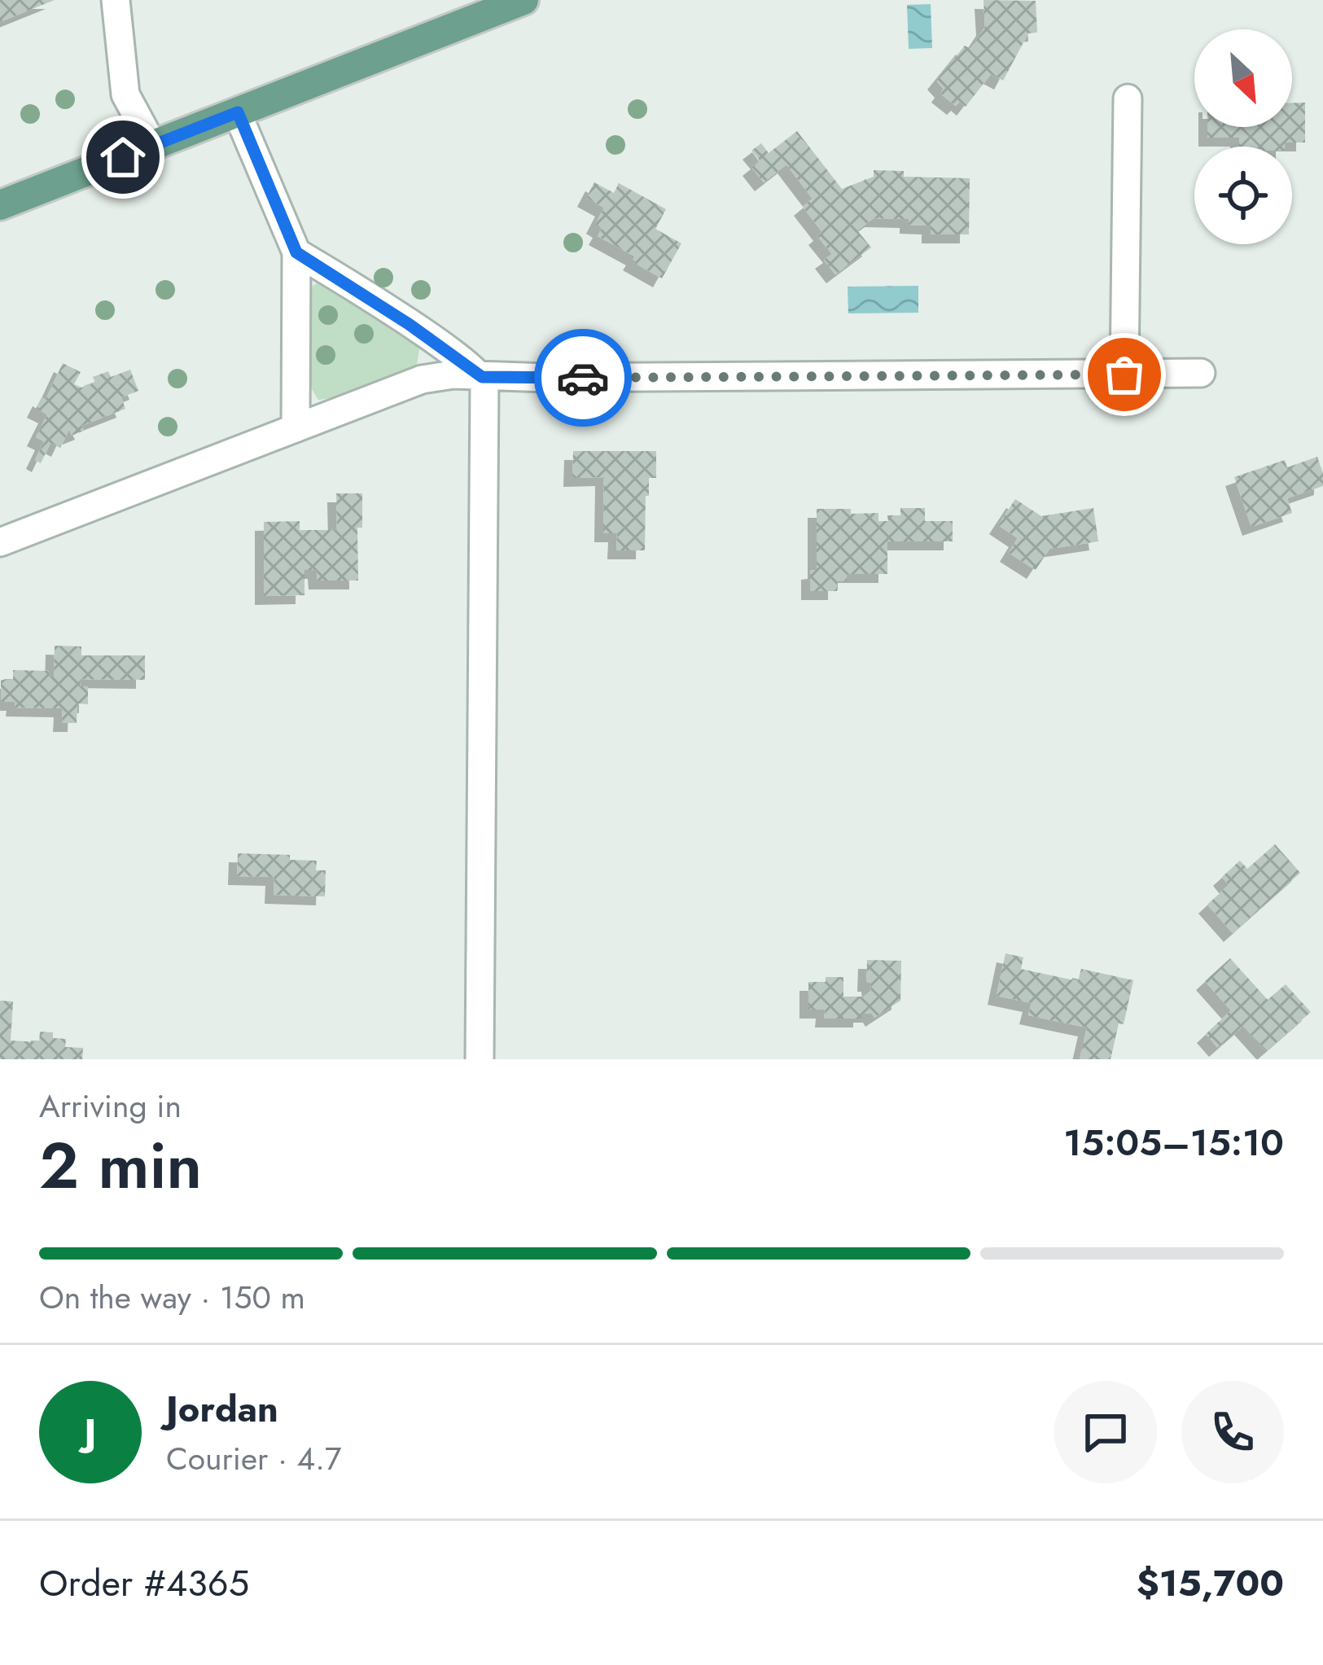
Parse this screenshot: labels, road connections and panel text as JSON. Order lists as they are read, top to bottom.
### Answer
{
  "north": "bottom right",
  "page": {
    "heading": ["2 min", "Arriving in", "15:05–15:10"],
    "panel": [
      "Jordan",
      "Courier · 4.7",
      "Order #4365",
      "$15,700"
    ],
    "bar": "On the way · 150 m",
    "round": "J"
  }
}
